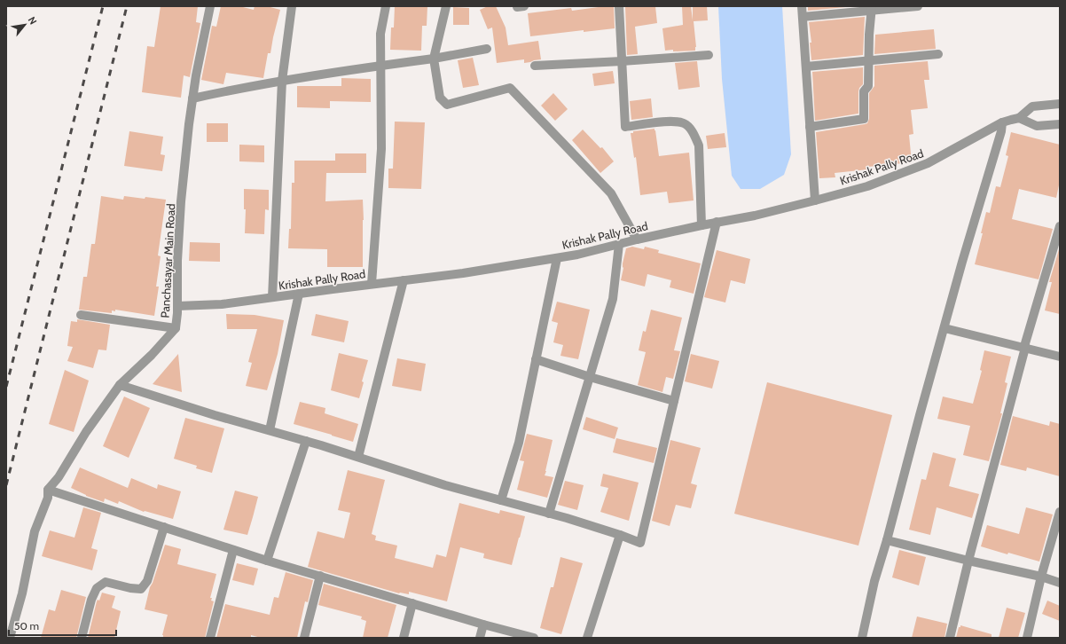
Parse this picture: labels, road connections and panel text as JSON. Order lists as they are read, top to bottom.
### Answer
{
  "streets": {
    "street": ["Krishak Pally Road", "Panchasayar Main Road"]
  },
  "crossings": [
    ["Krishak Pally Road", "Panchasayar Main Road"]
  ],
  "scale_bar": "50 m",
  "north": "top right"
}
